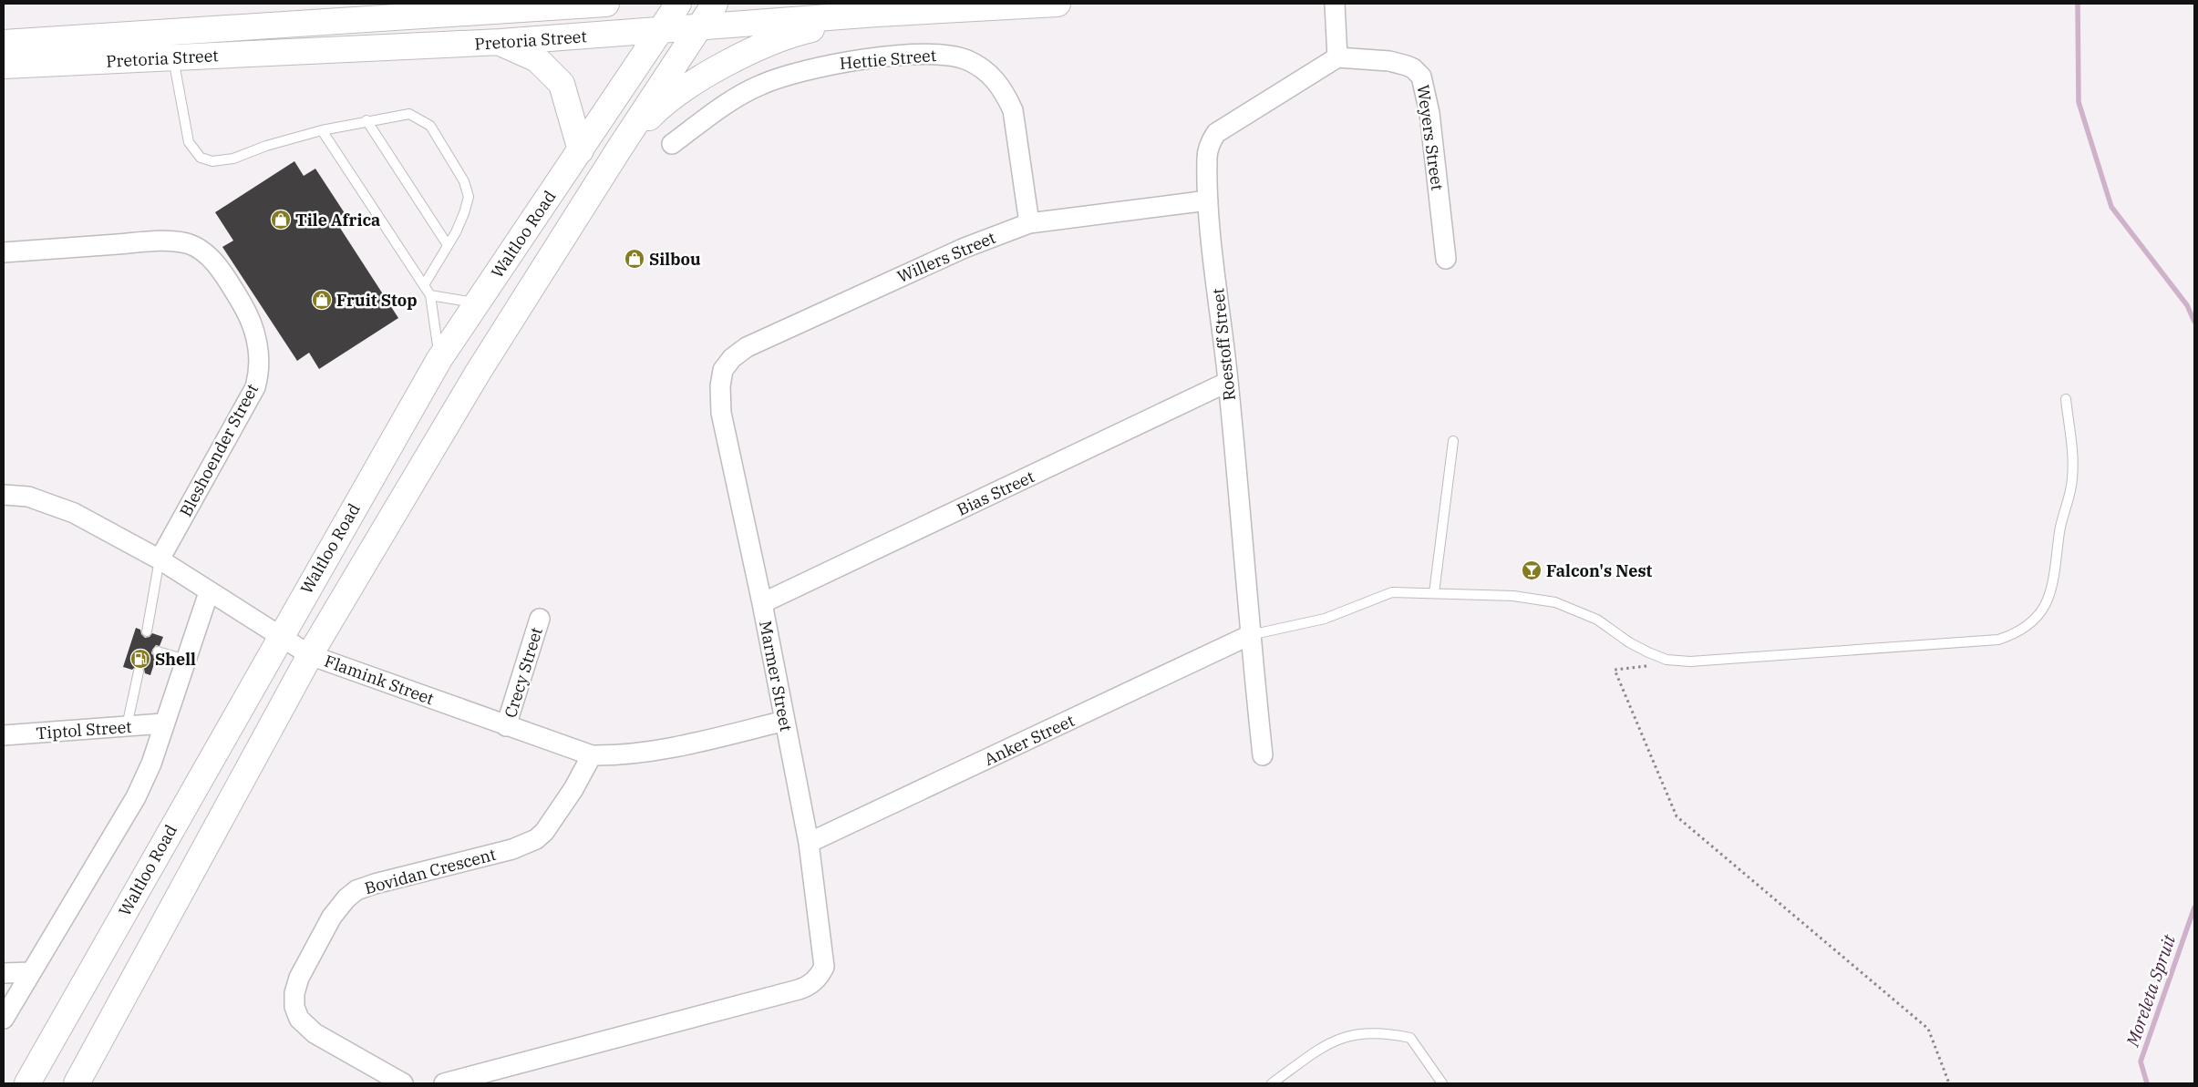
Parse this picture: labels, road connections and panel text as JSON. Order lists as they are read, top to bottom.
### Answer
{
  "streets": {
    "main road": ["Pretoria Street", "Waltloo Road"],
    "street": [
      "Hettie Street",
      "Weyers Street",
      "Willers Street",
      "Roestoff Street",
      "Bleshoender Street",
      "Bias Street",
      "Crecy Street",
      "Marmer Street",
      "Flamink Street",
      "Tiptol Street",
      "Anker Street",
      "Bovidan Crescent"
    ]
  },
  "crossings": [
    ["Pretoria Street", "Waltloo Road"],
    ["Hettie Street", "Willers Street"],
    ["Weyers Street", "Roestoff Street"],
    ["Waltloo Road", "Flamink Street"],
    ["Willers Street", "Roestoff Street"],
    ["Willers Street", "Marmer Street"],
    ["Roestoff Street", "Bias Street"],
    ["Roestoff Street", "Anker Street"],
    ["Bleshoender Street", "Flamink Street"],
    ["Bias Street", "Marmer Street"],
    ["Crecy Street", "Flamink Street"],
    ["Marmer Street", "Flamink Street"],
    ["Marmer Street", "Anker Street"],
    ["Flamink Street", "Bovidan Crescent"]
  ],
  "water": ["Moreleta Spruit"],
  "places": {
    "shop": ["Tile Africa", "Silbou", "Fruit Stop"],
    "bar": ["Falcon's Nest"],
    "fuel station": ["Shell"]
  }
}
